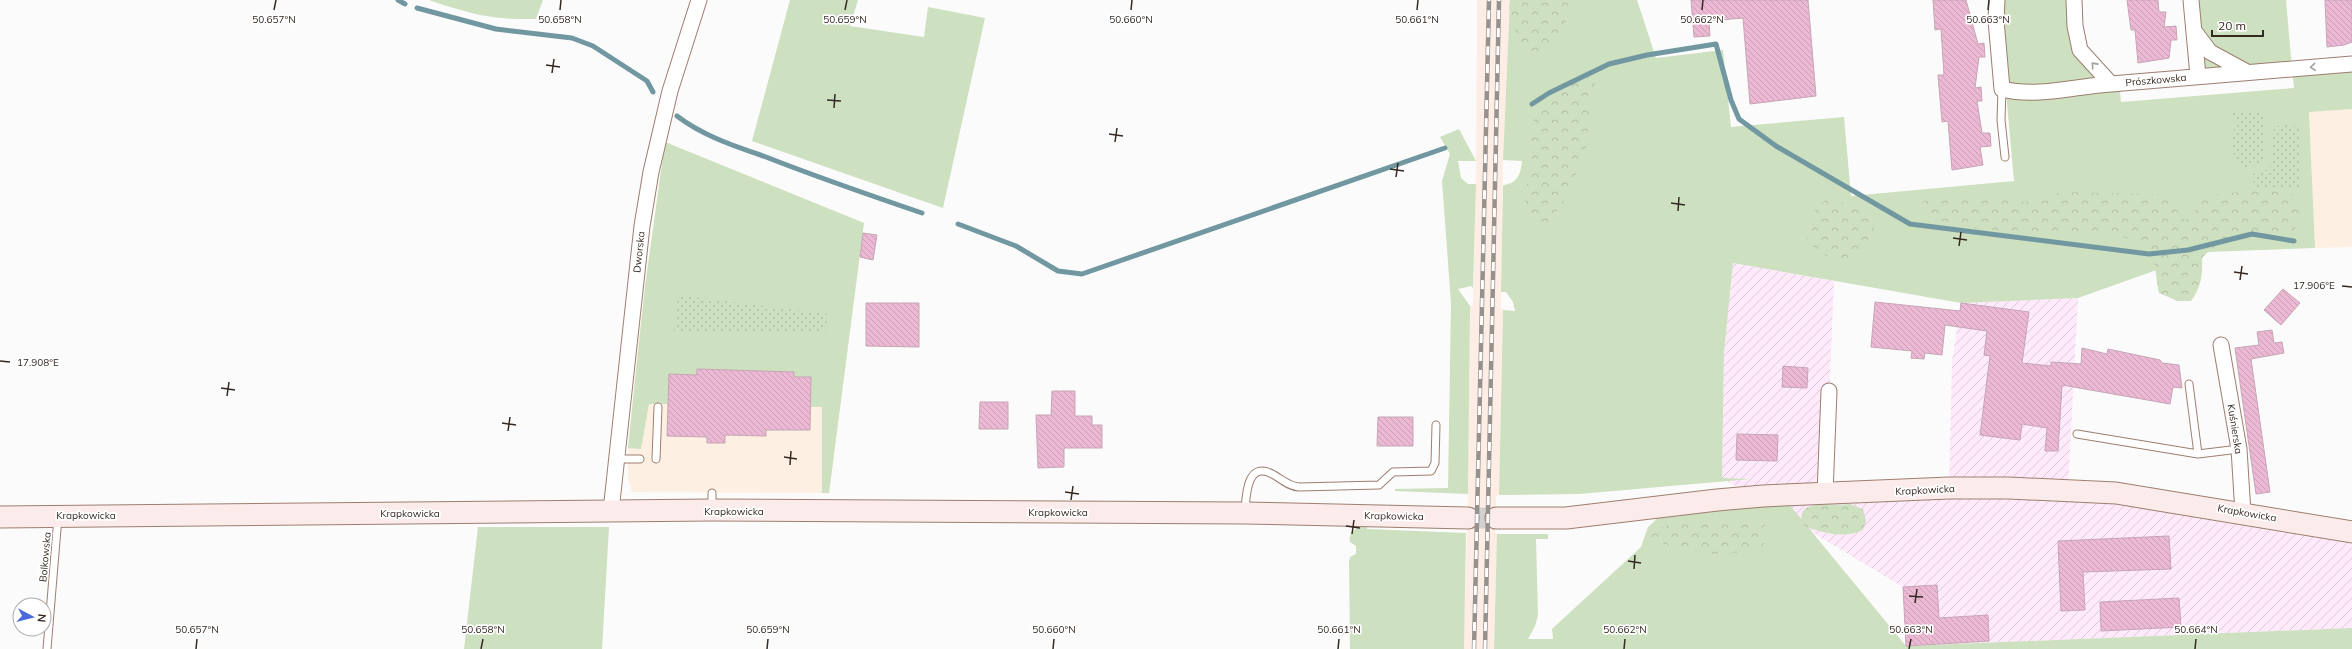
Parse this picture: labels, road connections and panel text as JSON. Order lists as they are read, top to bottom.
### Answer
{
  "streets": {
    "street": [
      "Prószkowska",
      "Dworska",
      "Kuśnierska",
      "Krapkowicka"
    ],
    "lane": ["Bolkowska"]
  },
  "crossings": [
    ["Dworska", "Krapkowicka"],
    ["Kuśnierska", "Krapkowicka"],
    ["Krapkowicka", "Bolkowska"]
  ],
  "scale_bar": "20 m",
  "north": "right",
  "coordinates": [
    "50.657°N",
    "50.658°N",
    "50.659°N",
    "50.660°N",
    "50.661°N",
    "50.662°N",
    "50.663°N",
    "17.906°E",
    "17.908°E",
    "50.664°N"
  ]
}
